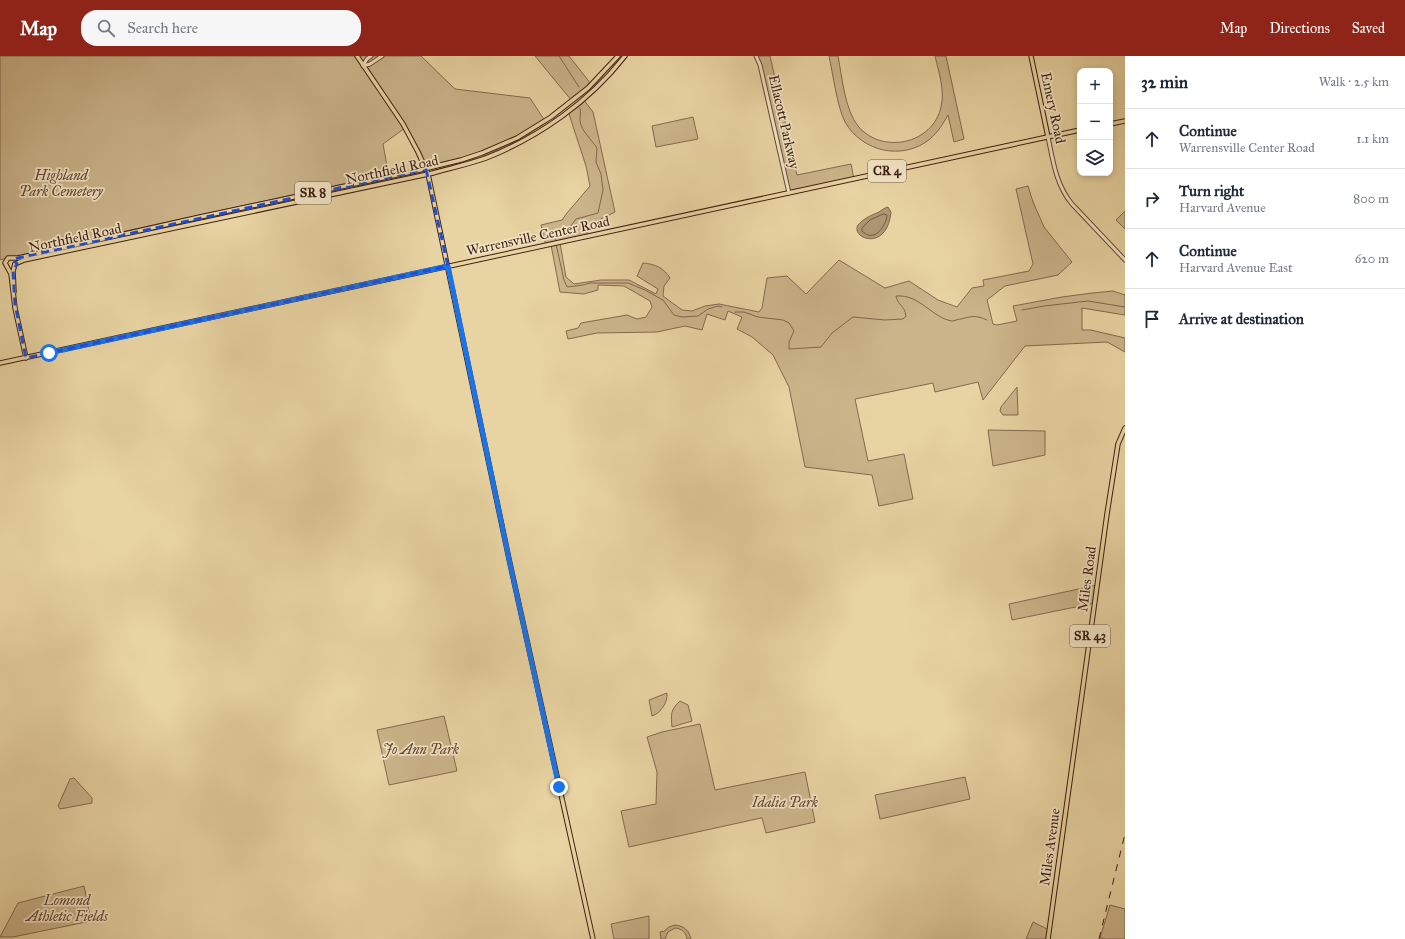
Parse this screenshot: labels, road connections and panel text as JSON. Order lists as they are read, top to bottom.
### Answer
{
  "streets": {
    "main road": [
      "Emery Road",
      "Northfield Road",
      "CR 4",
      "SR 8",
      "Warrensville Center Road",
      "Miles Road",
      "SR 43",
      "Miles Avenue"
    ],
    "street": ["Ellacott Parkway"]
  },
  "crossings": [
    ["Emery Road", "Warrensville Center Road"],
    ["Ellacott Parkway", "Warrensville Center Road"],
    ["Northfield Road", "Warrensville Center Road"],
    ["Miles Road", "Miles Avenue"]
  ],
  "parks": [
    "Highland Park Cemetery",
    "Jo Ann Park",
    "Idalia Park",
    "Lomond Athletic Fields"
  ],
  "page": {
    "header": "Map",
    "search": "Search here",
    "nav": ["Map", "Directions", "Saved"],
    "heading": ["32 min", "Walk · 2.5 km"],
    "map_buttons": ["+", "−"],
    "list": [
      ["Continue", "Warrensville Center Road", "1.1 km"],
      ["Turn right", "Harvard Avenue", "800 m"],
      ["Continue", "Harvard Avenue East", "620 m"],
      "Arrive at destination"
    ]
  }
}
